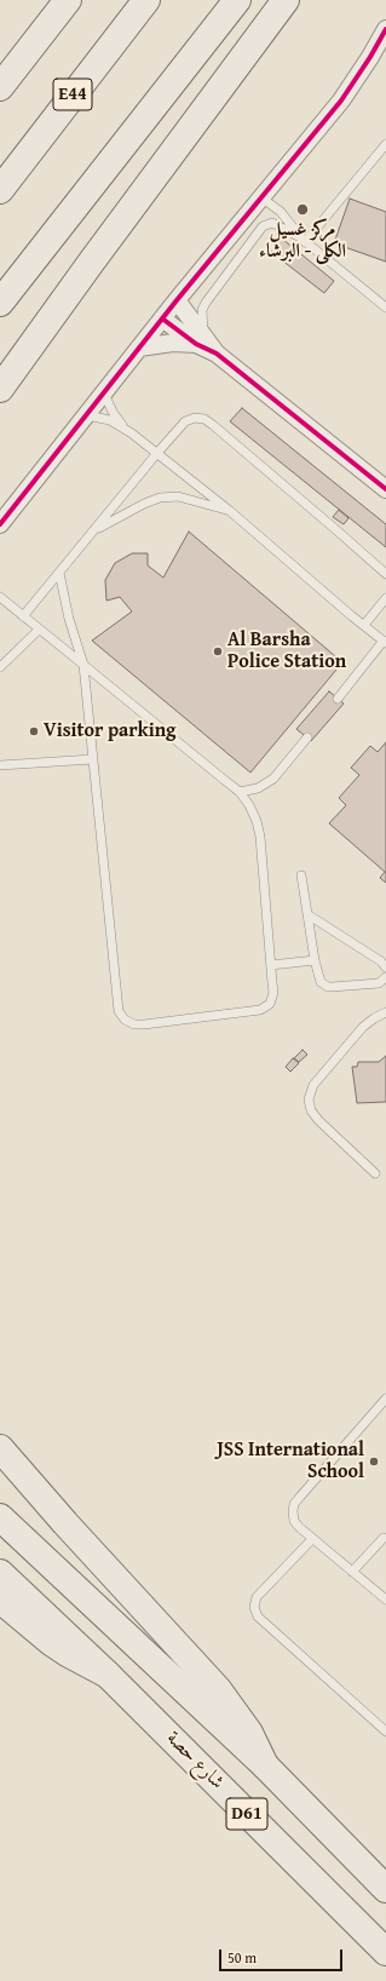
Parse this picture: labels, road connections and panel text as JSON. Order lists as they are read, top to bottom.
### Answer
{
  "streets": {
    "main road": ["E44", "شارع حصة", "D61"]
  },
  "places": [
    "مركز غسيل الكلى - البرشاء",
    "Al Barsha Police Station",
    "Visitor parking",
    "JSS International School"
  ],
  "scale_bar": "50 m"
}
